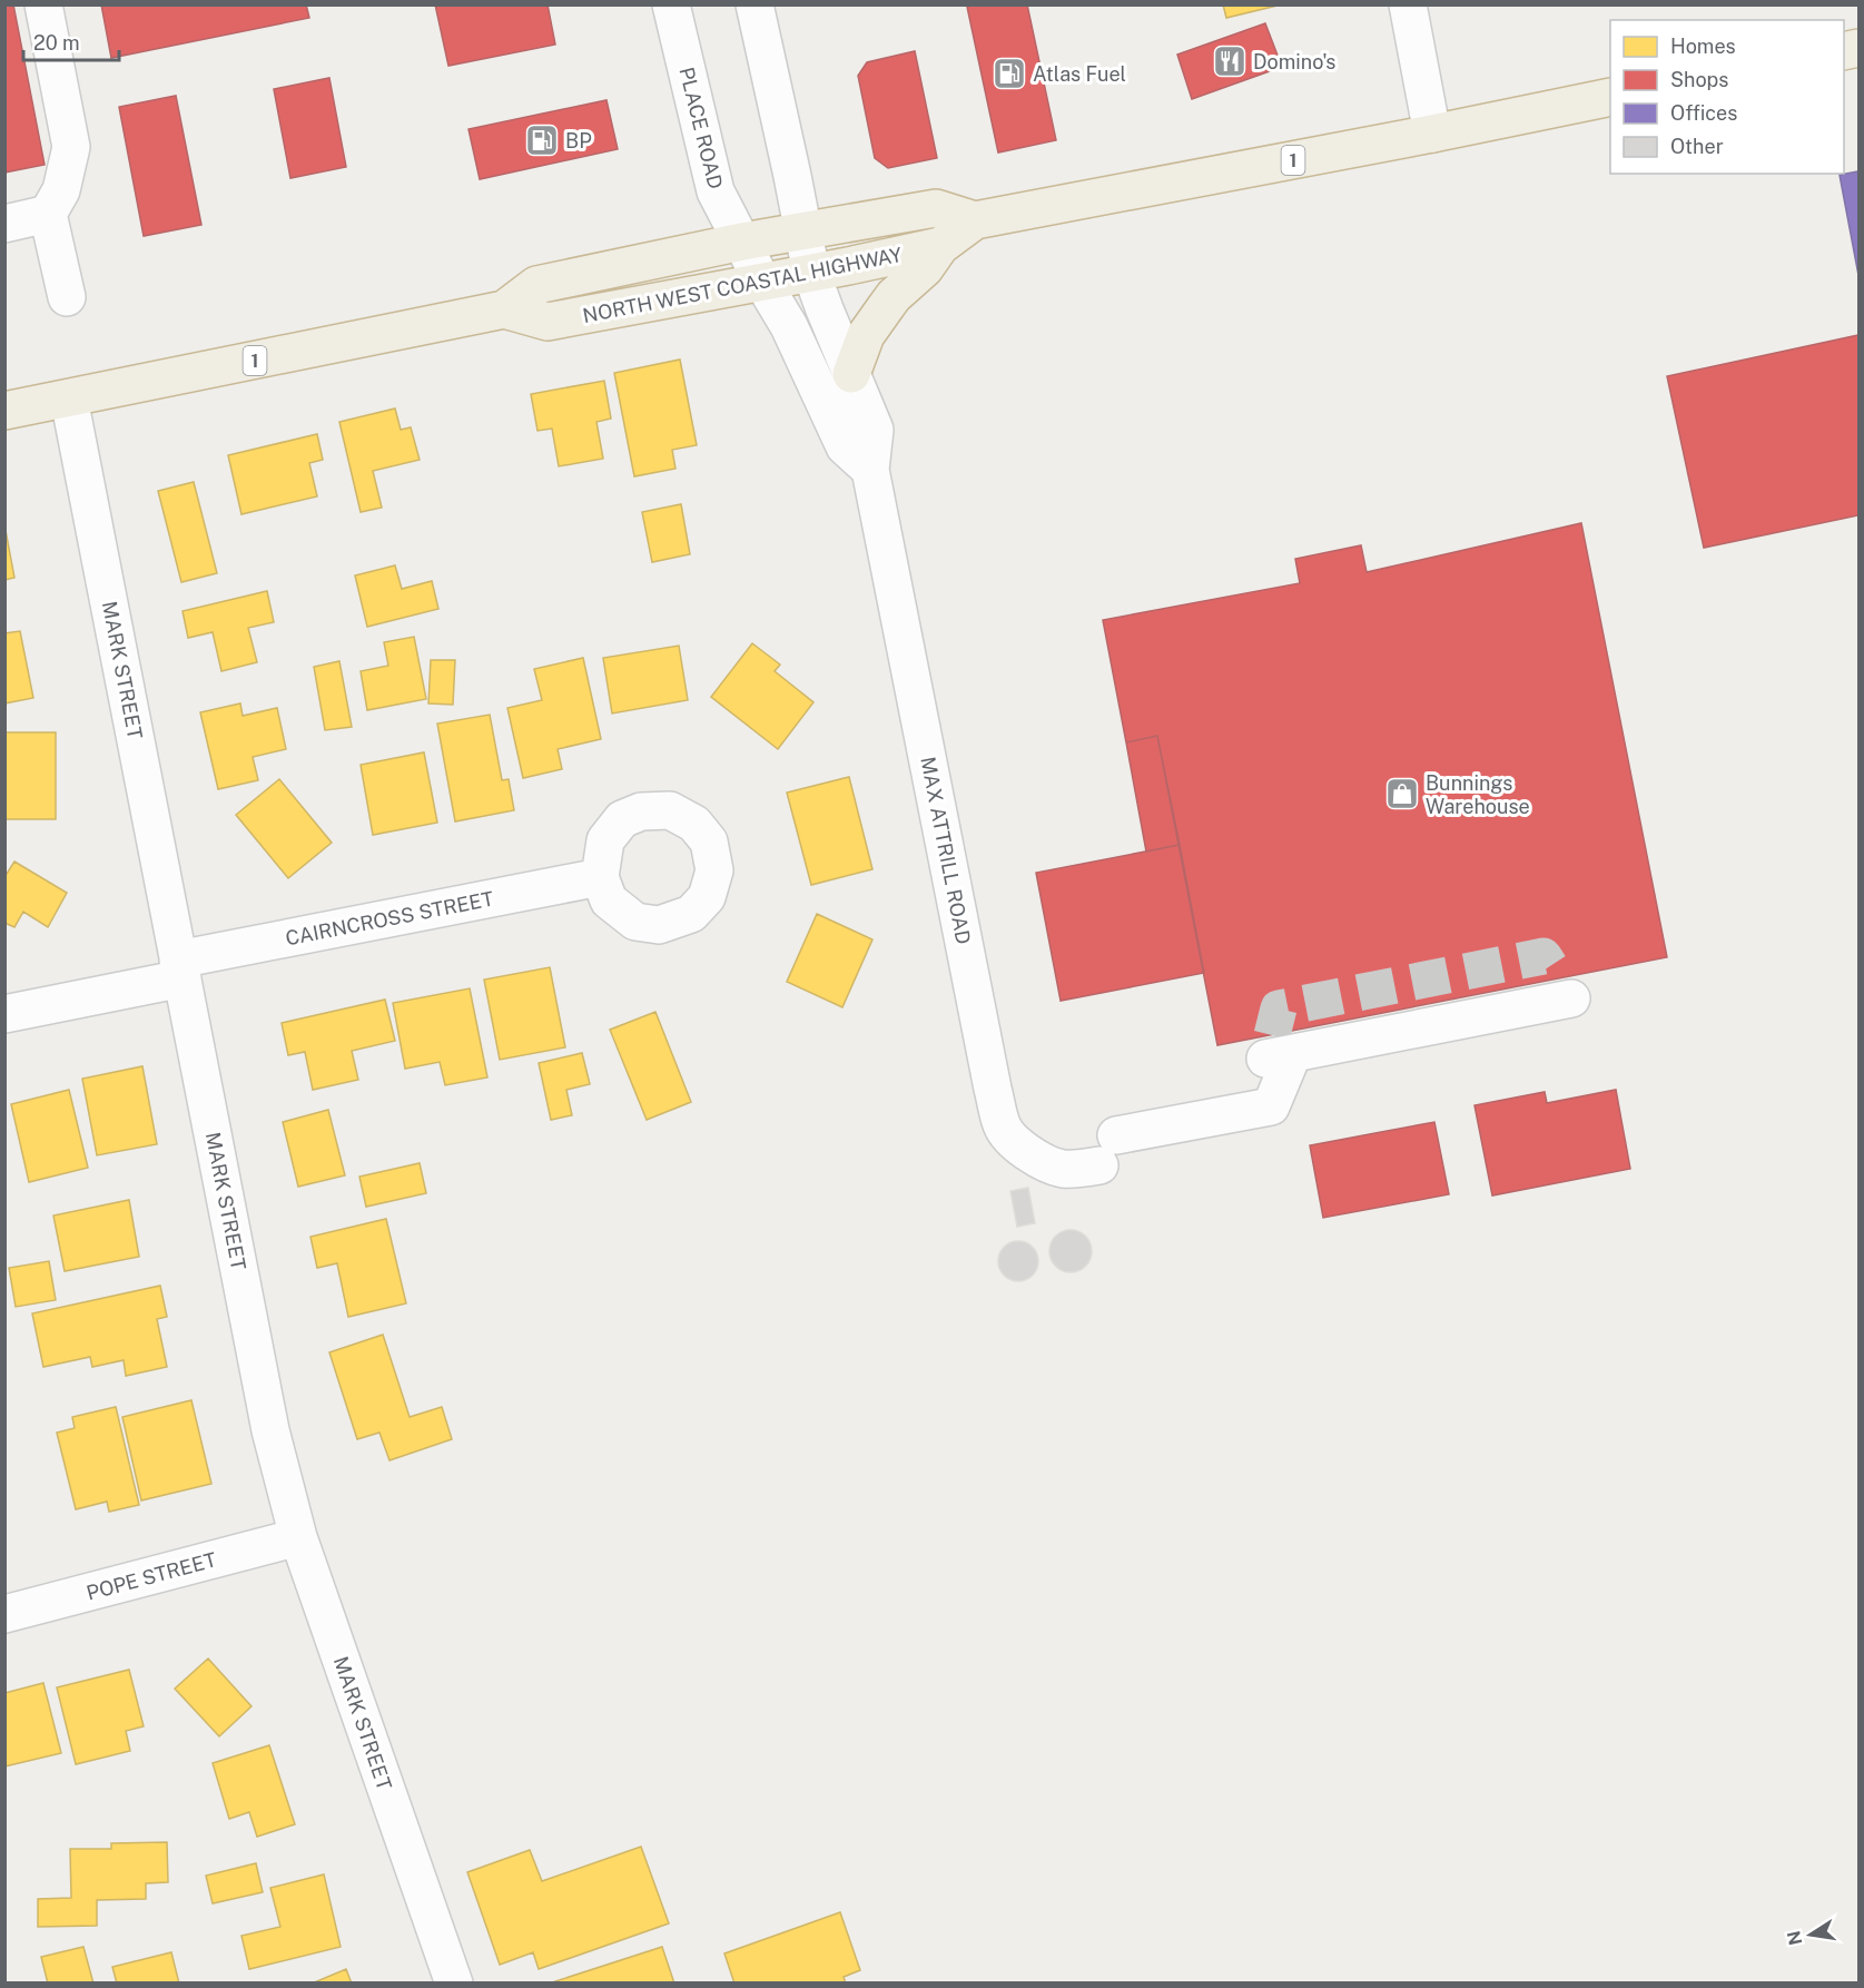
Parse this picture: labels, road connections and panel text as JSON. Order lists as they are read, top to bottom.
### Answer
{
  "streets": {
    "highway": ["1", "NORTH WEST COASTAL HIGHWAY"],
    "street": [
      "PLACE ROAD",
      "MARK STREET",
      "MAX ATTRILL ROAD",
      "CAIRNCROSS STREET",
      "POPE STREET"
    ]
  },
  "crossings": [
    ["PLACE ROAD", "NORTH WEST COASTAL HIGHWAY"],
    ["NORTH WEST COASTAL HIGHWAY", "MARK STREET"],
    ["NORTH WEST COASTAL HIGHWAY", "MAX ATTRILL ROAD"],
    ["MARK STREET", "CAIRNCROSS STREET"],
    ["MARK STREET", "POPE STREET"]
  ],
  "places": {
    "restaurant": ["Domino's"],
    "fuel station": ["Atlas Fuel", "BP"],
    "shop": ["Bunnings Warehouse"]
  },
  "legend": [
    "Homes",
    "Shops",
    "Offices",
    "Other"
  ],
  "scale_bar": "20 m",
  "north": "left"
}
